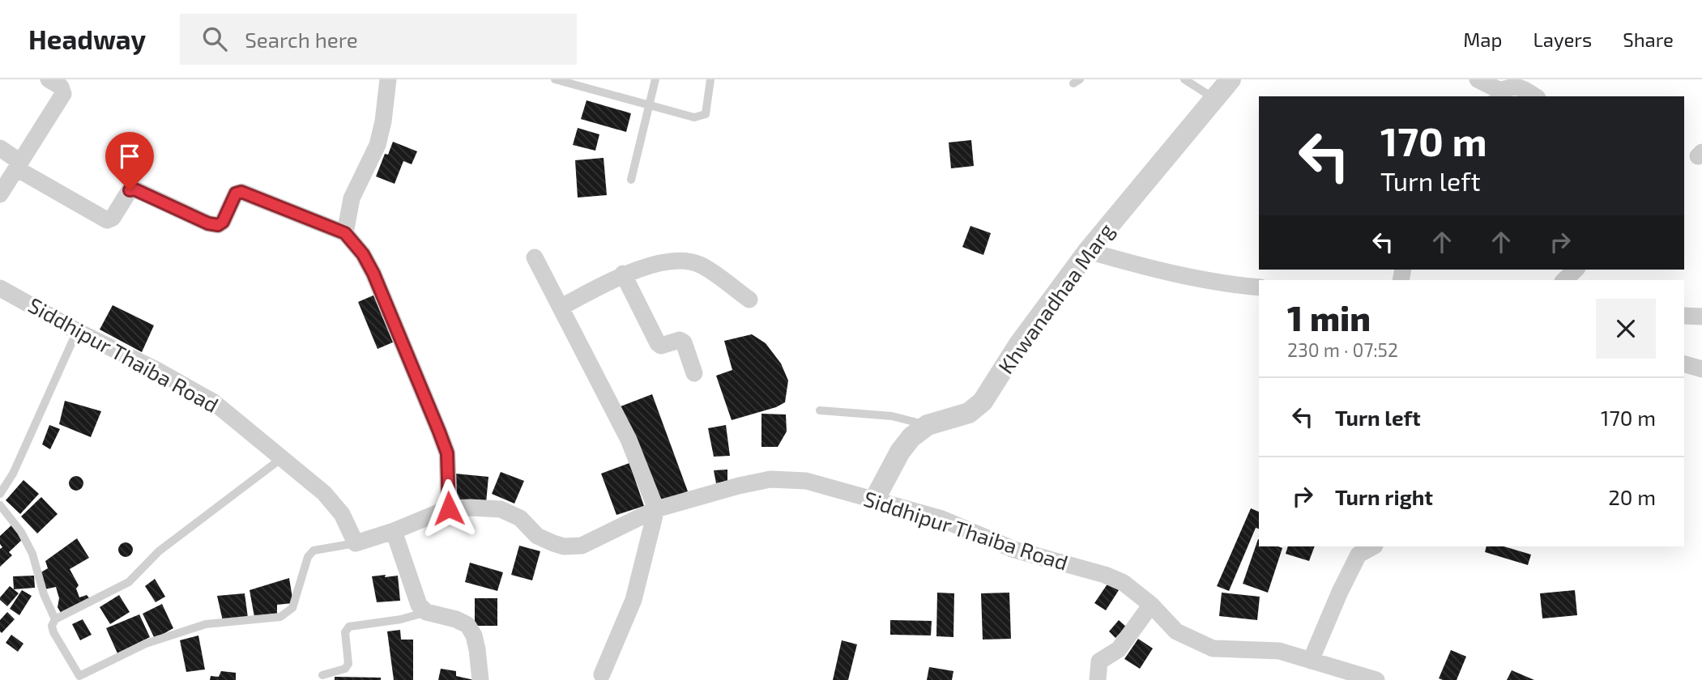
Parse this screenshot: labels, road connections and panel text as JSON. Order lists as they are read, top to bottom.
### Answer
{
  "streets": {
    "street": ["Khwanadhaa Marg", "Siddhipur Thaiba Road"]
  },
  "crossings": [
    ["Khwanadhaa Marg", "Siddhipur Thaiba Road"]
  ],
  "page": {
    "header": "Headway",
    "search": "Search here",
    "nav": ["Map", "Layers", "Share"],
    "turn": ["170 m", "Turn left"],
    "heading": ["1 min", "230 m · 07:52"],
    "list": [
      {
        "name": "Turn left",
        "value": "170 m"
      },
      {
        "name": "Turn right",
        "value": "20 m"
      }
    ]
  }
}
